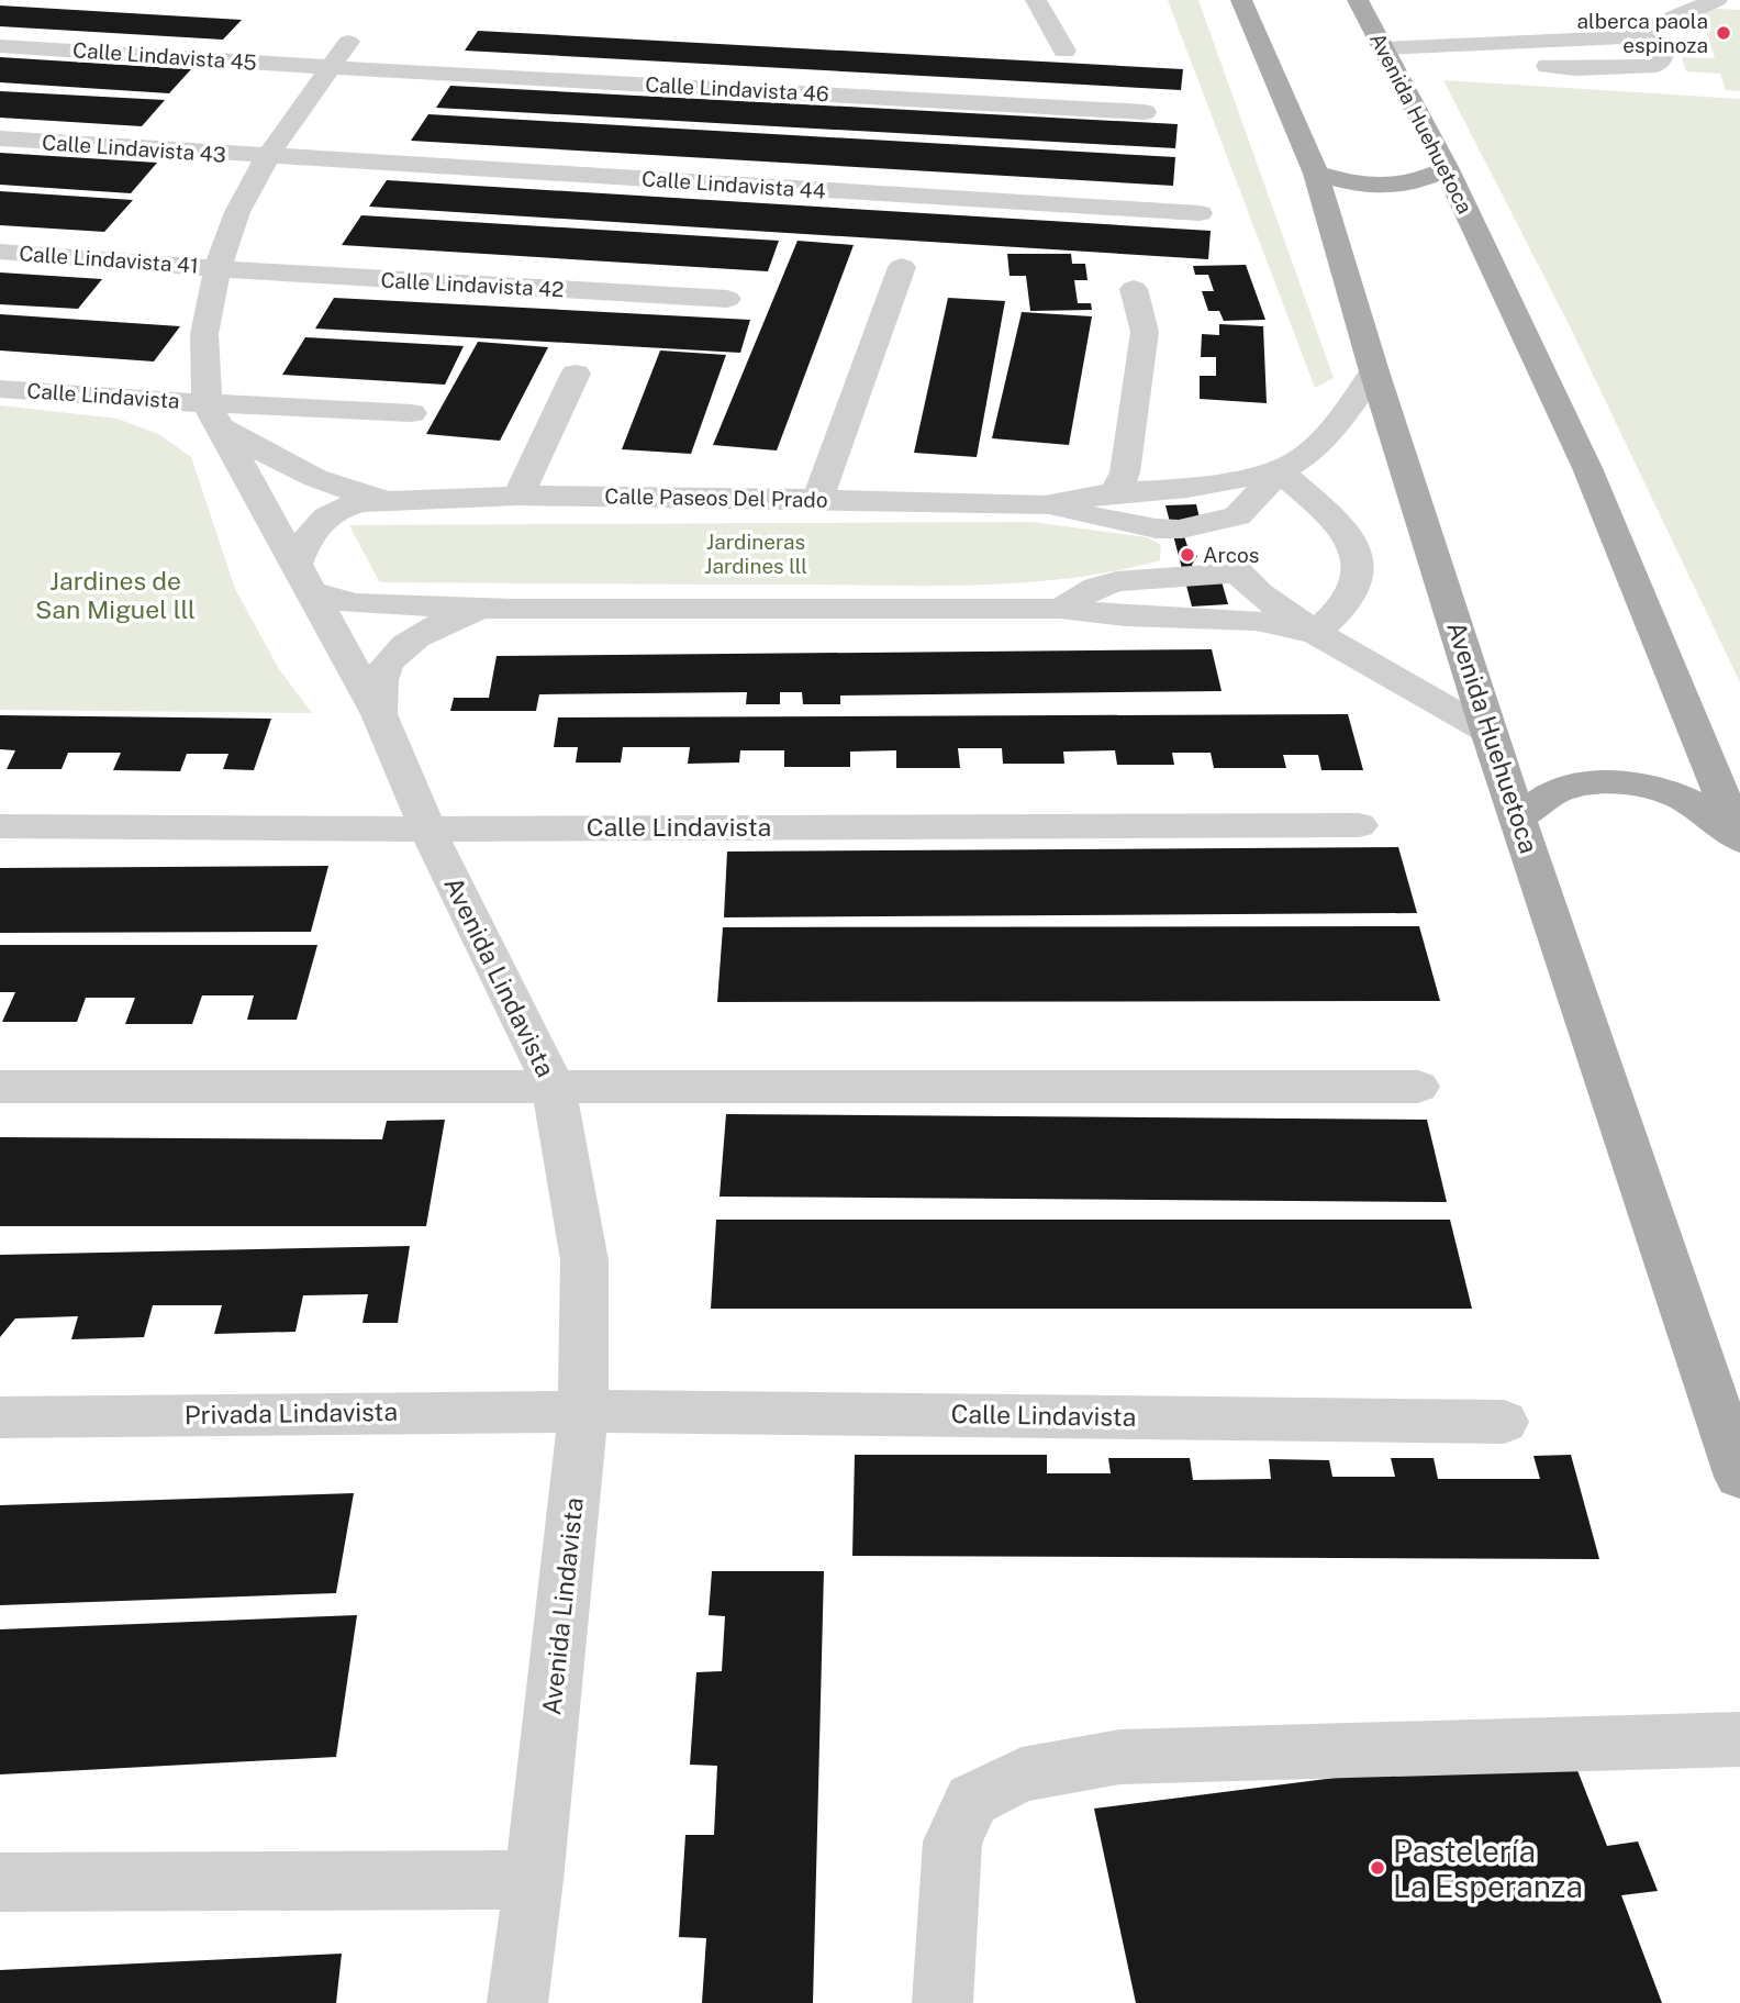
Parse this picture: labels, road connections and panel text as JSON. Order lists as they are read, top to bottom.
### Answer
{
  "streets": {
    "main road": ["Avenida Huehuetoca"],
    "street": [
      "Calle Lindavista 45",
      "Calle Lindavista 46",
      "Calle Lindavista 43",
      "Calle Lindavista 44",
      "Calle Lindavista 41",
      "Calle Lindavista 42",
      "Calle Lindavista",
      "Calle Paseos Del Prado",
      "Avenida Lindavista",
      "Privada Lindavista"
    ]
  },
  "crossings": [
    ["Calle Lindavista 45", "Calle Lindavista 46"],
    ["Calle Lindavista 45", "Avenida Lindavista"],
    ["Calle Lindavista 46", "Avenida Lindavista"],
    ["Avenida Huehuetoca", "Calle Paseos Del Prado"],
    ["Calle Lindavista 43", "Calle Lindavista 44"],
    ["Calle Lindavista 43", "Avenida Lindavista"],
    ["Calle Lindavista 44", "Avenida Lindavista"],
    ["Calle Lindavista 41", "Calle Lindavista 42"],
    ["Calle Lindavista 41", "Avenida Lindavista"],
    ["Calle Lindavista 42", "Avenida Lindavista"],
    ["Calle Lindavista", "Calle Paseos Del Prado"],
    ["Calle Lindavista", "Avenida Lindavista"],
    ["Calle Lindavista", "Privada Lindavista"],
    ["Calle Paseos Del Prado", "Avenida Lindavista"],
    ["Avenida Lindavista", "Privada Lindavista"]
  ],
  "parks": ["Jardineras Jardines lll", "Jardines de San Miguel lll"],
  "places": ["alberca paola espinoza", "Arcos", "Pastelería La Esperanza"]
}
